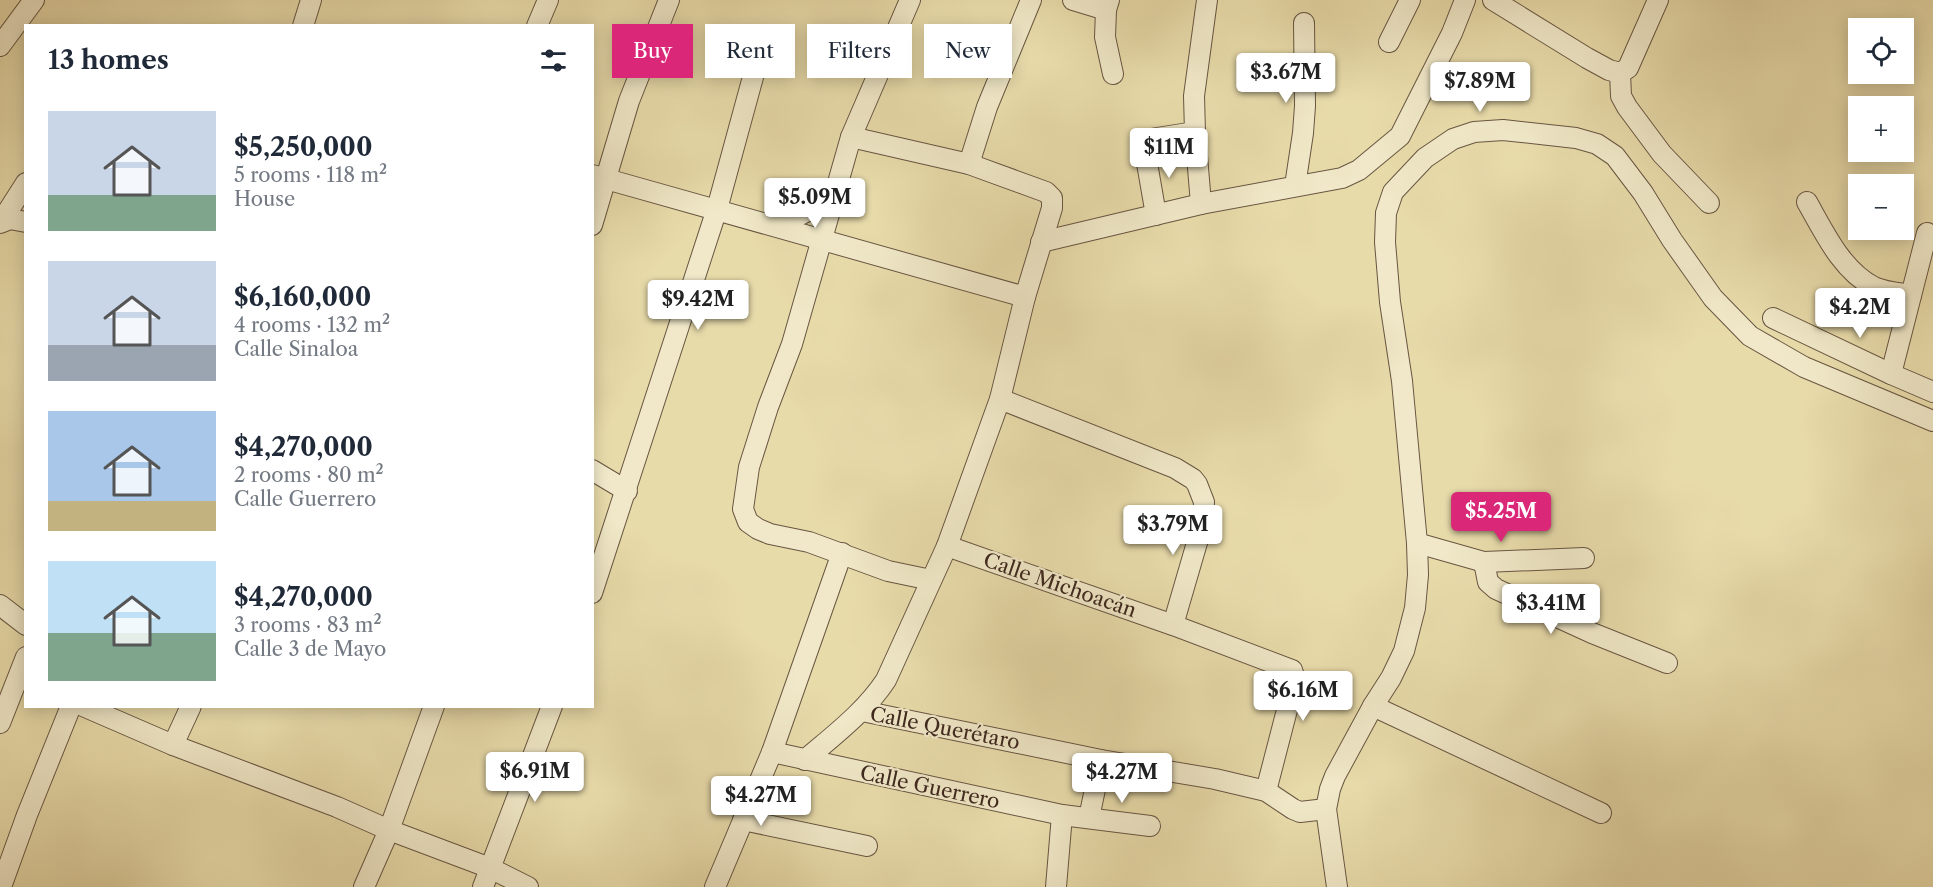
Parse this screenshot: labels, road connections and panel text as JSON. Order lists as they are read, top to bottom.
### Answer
{
  "streets": {
    "street": ["Calle Michoacán", "Calle Querétaro", "Calle Guerrero"]
  },
  "crossings": [
    ["Calle Michoacán", "Calle Querétaro"],
    ["Calle Querétaro", "Calle Guerrero"]
  ],
  "page": {
    "map_buttons": ["+", "−"],
    "chip": [
      "Buy",
      "Rent",
      "Filters",
      "New"
    ],
    "heading": "13 homes",
    "price": [
      "$3.67M",
      "$7.89M",
      "$11M",
      "$5.09M",
      "$9.42M",
      "$4.2M",
      "$5.25M",
      "$3.79M",
      "$3.41M",
      "$6.16M",
      "$6.91M",
      "$4.27M",
      "$4.27M"
    ],
    "list": [
      {
        "name": "$5,250,000",
        "note": "5 rooms · 118 m² · House"
      },
      {
        "name": "$6,160,000",
        "note": "4 rooms · 132 m² · Calle Sinaloa"
      },
      {
        "name": "$4,270,000",
        "note": "2 rooms · 80 m² · Calle Guerrero"
      },
      {
        "name": "$4,270,000",
        "note": "3 rooms · 83 m² · Calle 3 de Mayo"
      }
    ]
  }
}
